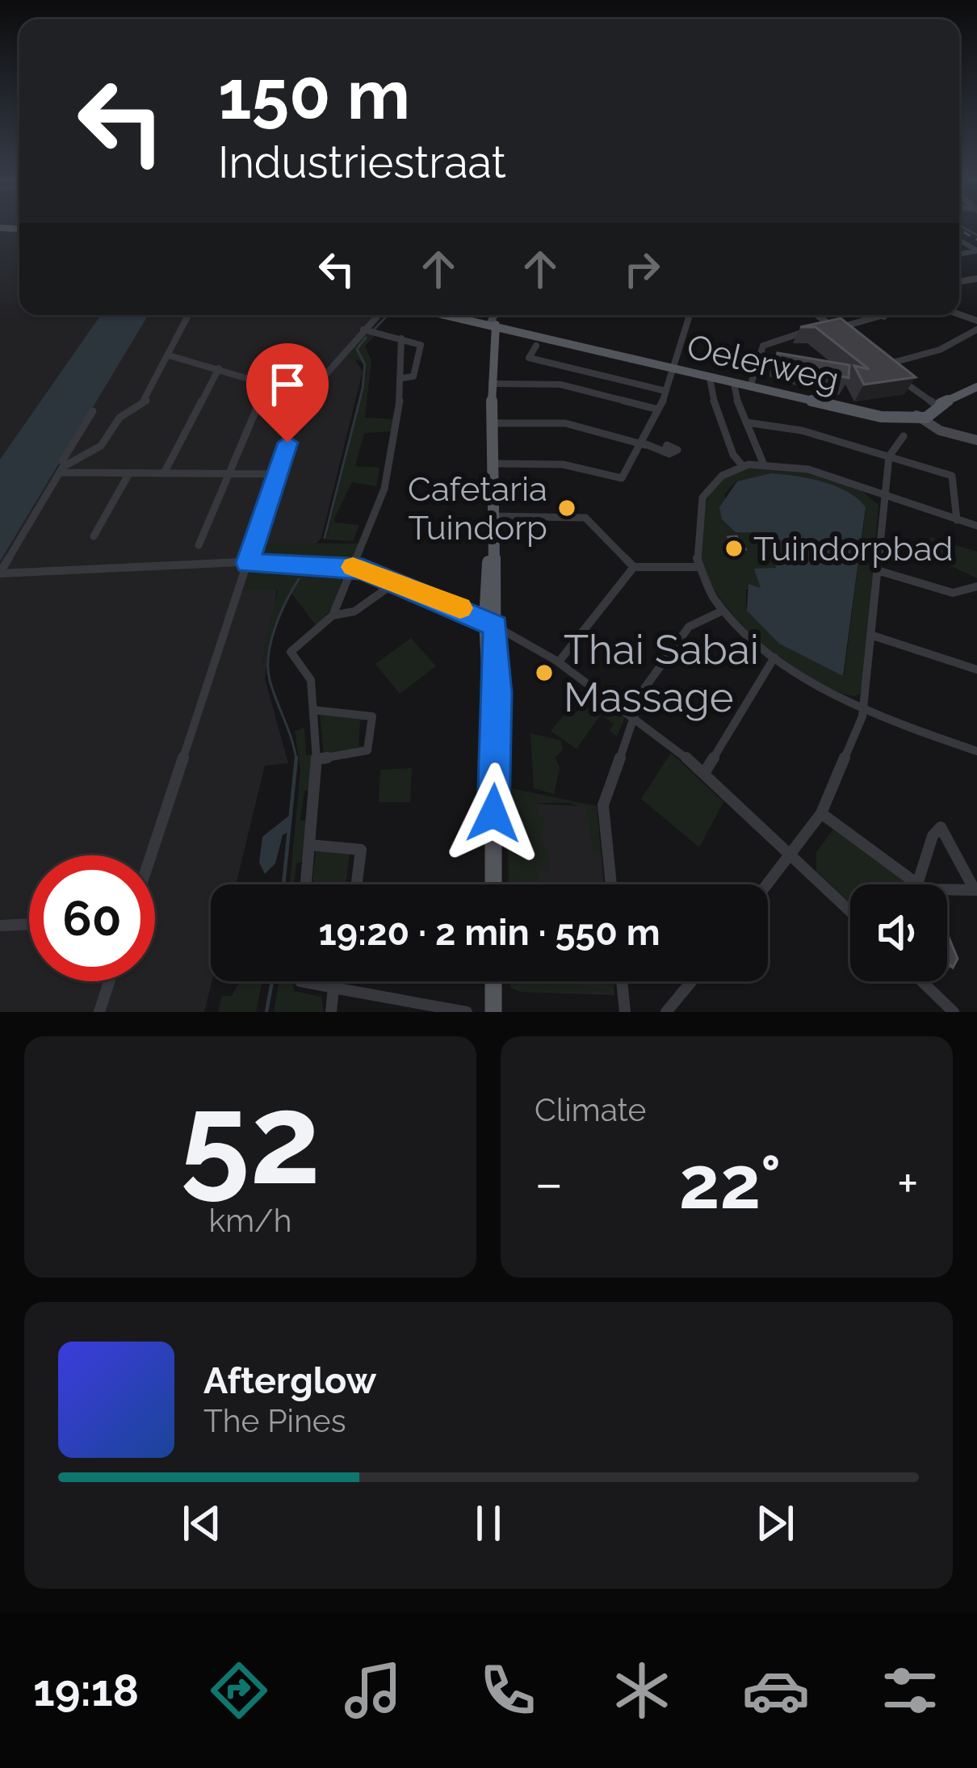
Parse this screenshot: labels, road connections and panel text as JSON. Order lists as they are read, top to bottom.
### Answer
{
  "streets": {
    "main road": ["Oelerweg"]
  },
  "places": ["Cafetaria Tuindorp", "Tuindorpbad", "Thai Sabai Massage"],
  "page": {
    "turn": ["150 m", "Industriestraat"],
    "limit": "60",
    "trip": "19:20 · 2 min · 550 m",
    "tile": [
      ["52", "km/h"],
      "Climate"
    ],
    "heat": ["−", "22°", "+"],
    "song": ["Afterglow", "The Pines"],
    "tabs": "19:18"
  }
}
